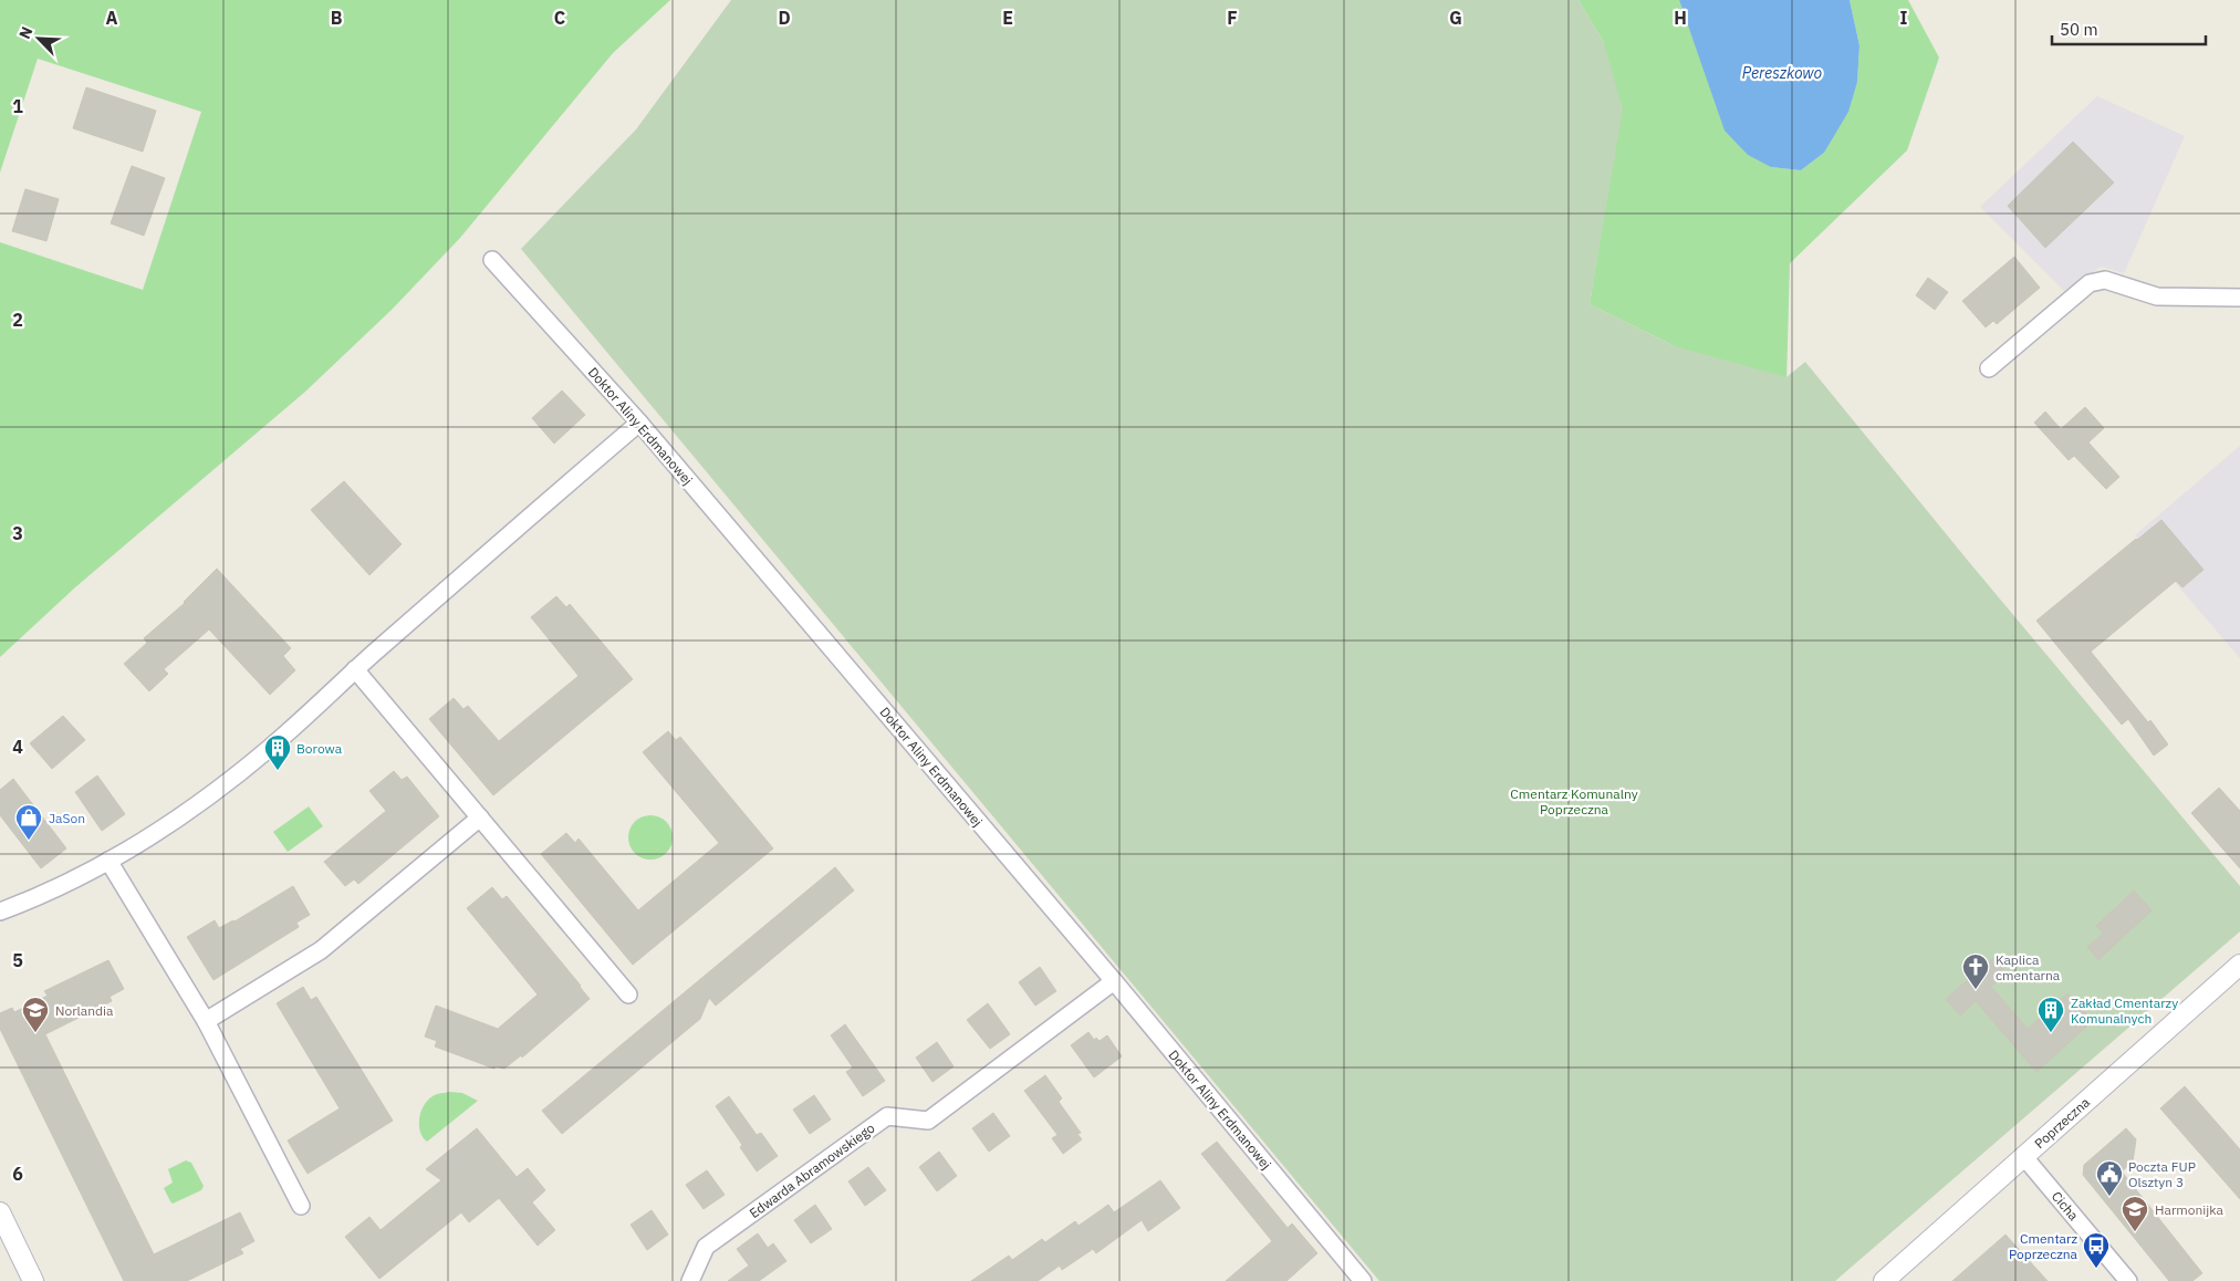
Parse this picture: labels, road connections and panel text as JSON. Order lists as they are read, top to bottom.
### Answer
{
  "streets": {
    "street": [
      "Doktor Aliny Erdmanowej",
      "Poprzeczna",
      "Edwarda Abramowskiego",
      "Cicha"
    ]
  },
  "crossings": [
    ["Doktor Aliny Erdmanowej", "Edwarda Abramowskiego"],
    ["Poprzeczna", "Cicha"]
  ],
  "water": ["Pereszkowo"],
  "parks": ["Cmentarz Komunalny Poprzeczna"],
  "places": {
    "building": ["Borowa", "Zakład Cmentarzy Komunalnych"],
    "shop": ["JaSon"],
    "church": ["Kaplica cmentarna"],
    "school or university": ["Norlandia", "Harmonijka"],
    "public building": ["Poczta FUP Olsztyn 3"],
    "bus stop": ["Cmentarz Poprzeczna"]
  },
  "scale_bar": "50 m",
  "north": "top left",
  "grid": {
    "columns": [
      "A",
      "B",
      "C",
      "D",
      "E",
      "F",
      "G",
      "H",
      "I"
    ],
    "rows": [
      "1",
      "2",
      "3",
      "4",
      "5",
      "6"
    ]
  }
}
